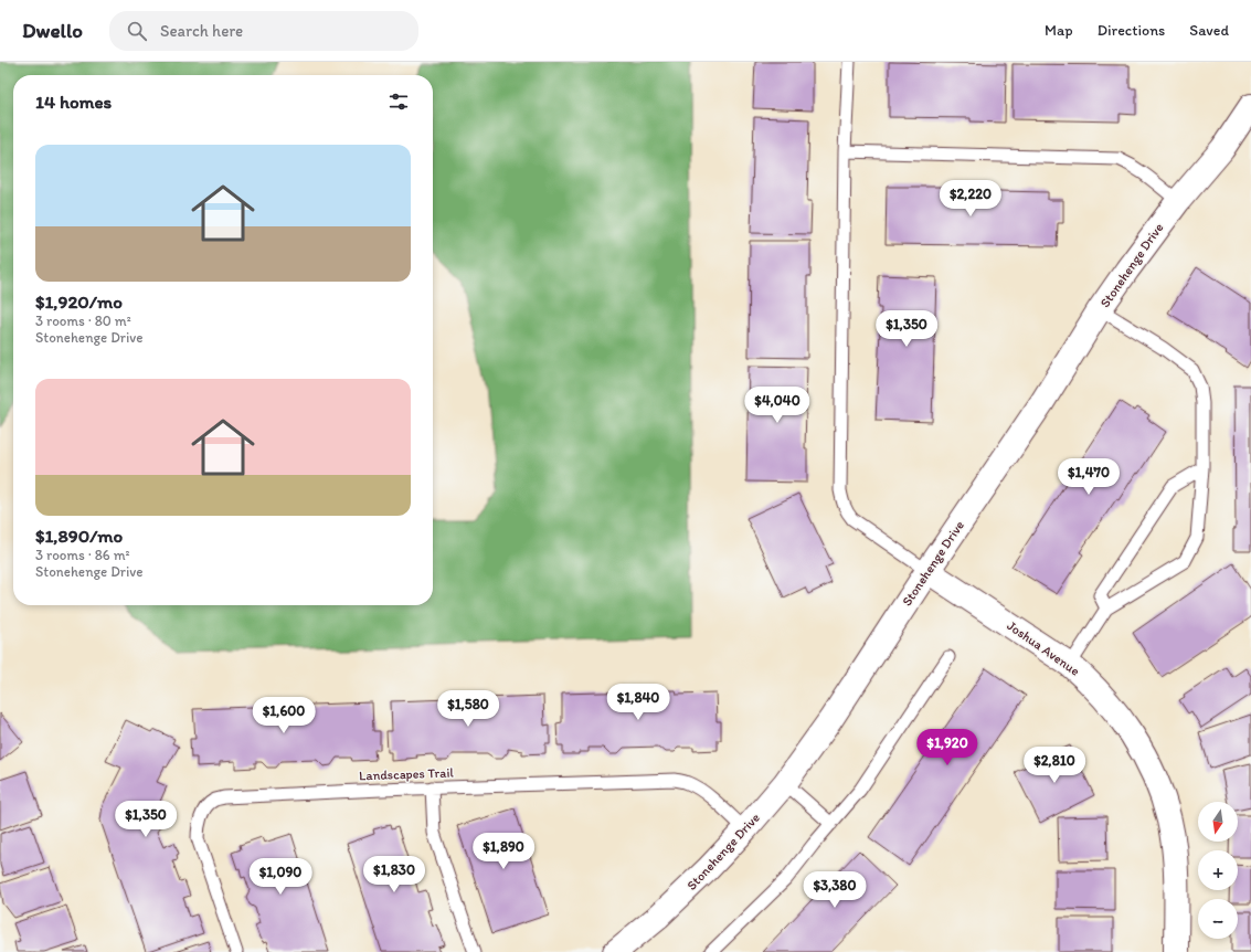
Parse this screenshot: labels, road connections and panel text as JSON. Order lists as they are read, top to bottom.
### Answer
{
  "streets": {
    "street": ["Stonehenge Drive", "Joshua Avenue"],
    "lane": ["Landscapes Trail"]
  },
  "crossings": [
    ["Stonehenge Drive", "Joshua Avenue"],
    ["Stonehenge Drive", "Landscapes Trail"]
  ],
  "north": "bottom",
  "page": {
    "header": "Dwello",
    "search": "Search here",
    "nav": ["Map", "Directions", "Saved"],
    "heading": "14 homes",
    "list": [
      {
        "name": "$1,920/mo",
        "note": "3 rooms · 80 m² · Stonehenge Drive"
      },
      {
        "name": "$1,890/mo",
        "note": "3 rooms · 86 m² · Stonehenge Drive"
      }
    ],
    "price": [
      "$2,220",
      "$1,350",
      "$4,040",
      "$1,470",
      "$1,840",
      "$1,580",
      "$1,600",
      "$1,920",
      "$2,810",
      "$1,350",
      "$1,890",
      "$1,830",
      "$1,090",
      "$3,380"
    ],
    "map_buttons": ["+", "−"]
  }
}
